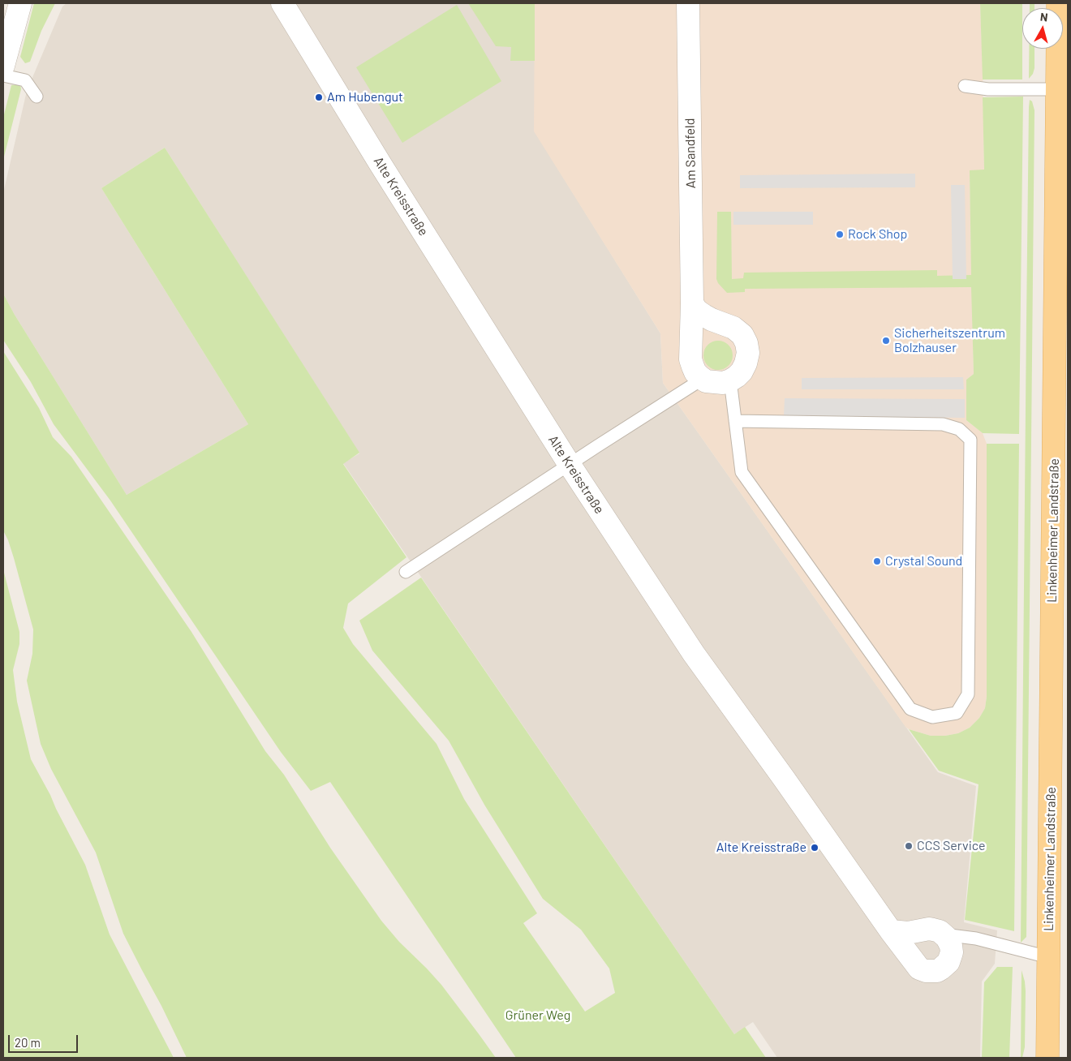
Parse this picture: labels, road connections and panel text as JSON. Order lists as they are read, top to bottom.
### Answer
{
  "streets": {
    "main road": ["Linkenheimer Landstraße"],
    "street": ["Am Sandfeld", "Alte Kreisstraße"]
  },
  "parks": ["Grüner Weg"],
  "places": [
    "Am Hubengut",
    "Rock Shop",
    "Sicherheitszentrum Bolzhauser",
    "Crystal Sound",
    "CCS Service",
    "Alte Kreisstraße"
  ],
  "scale_bar": "20 m",
  "north": "top"
}
